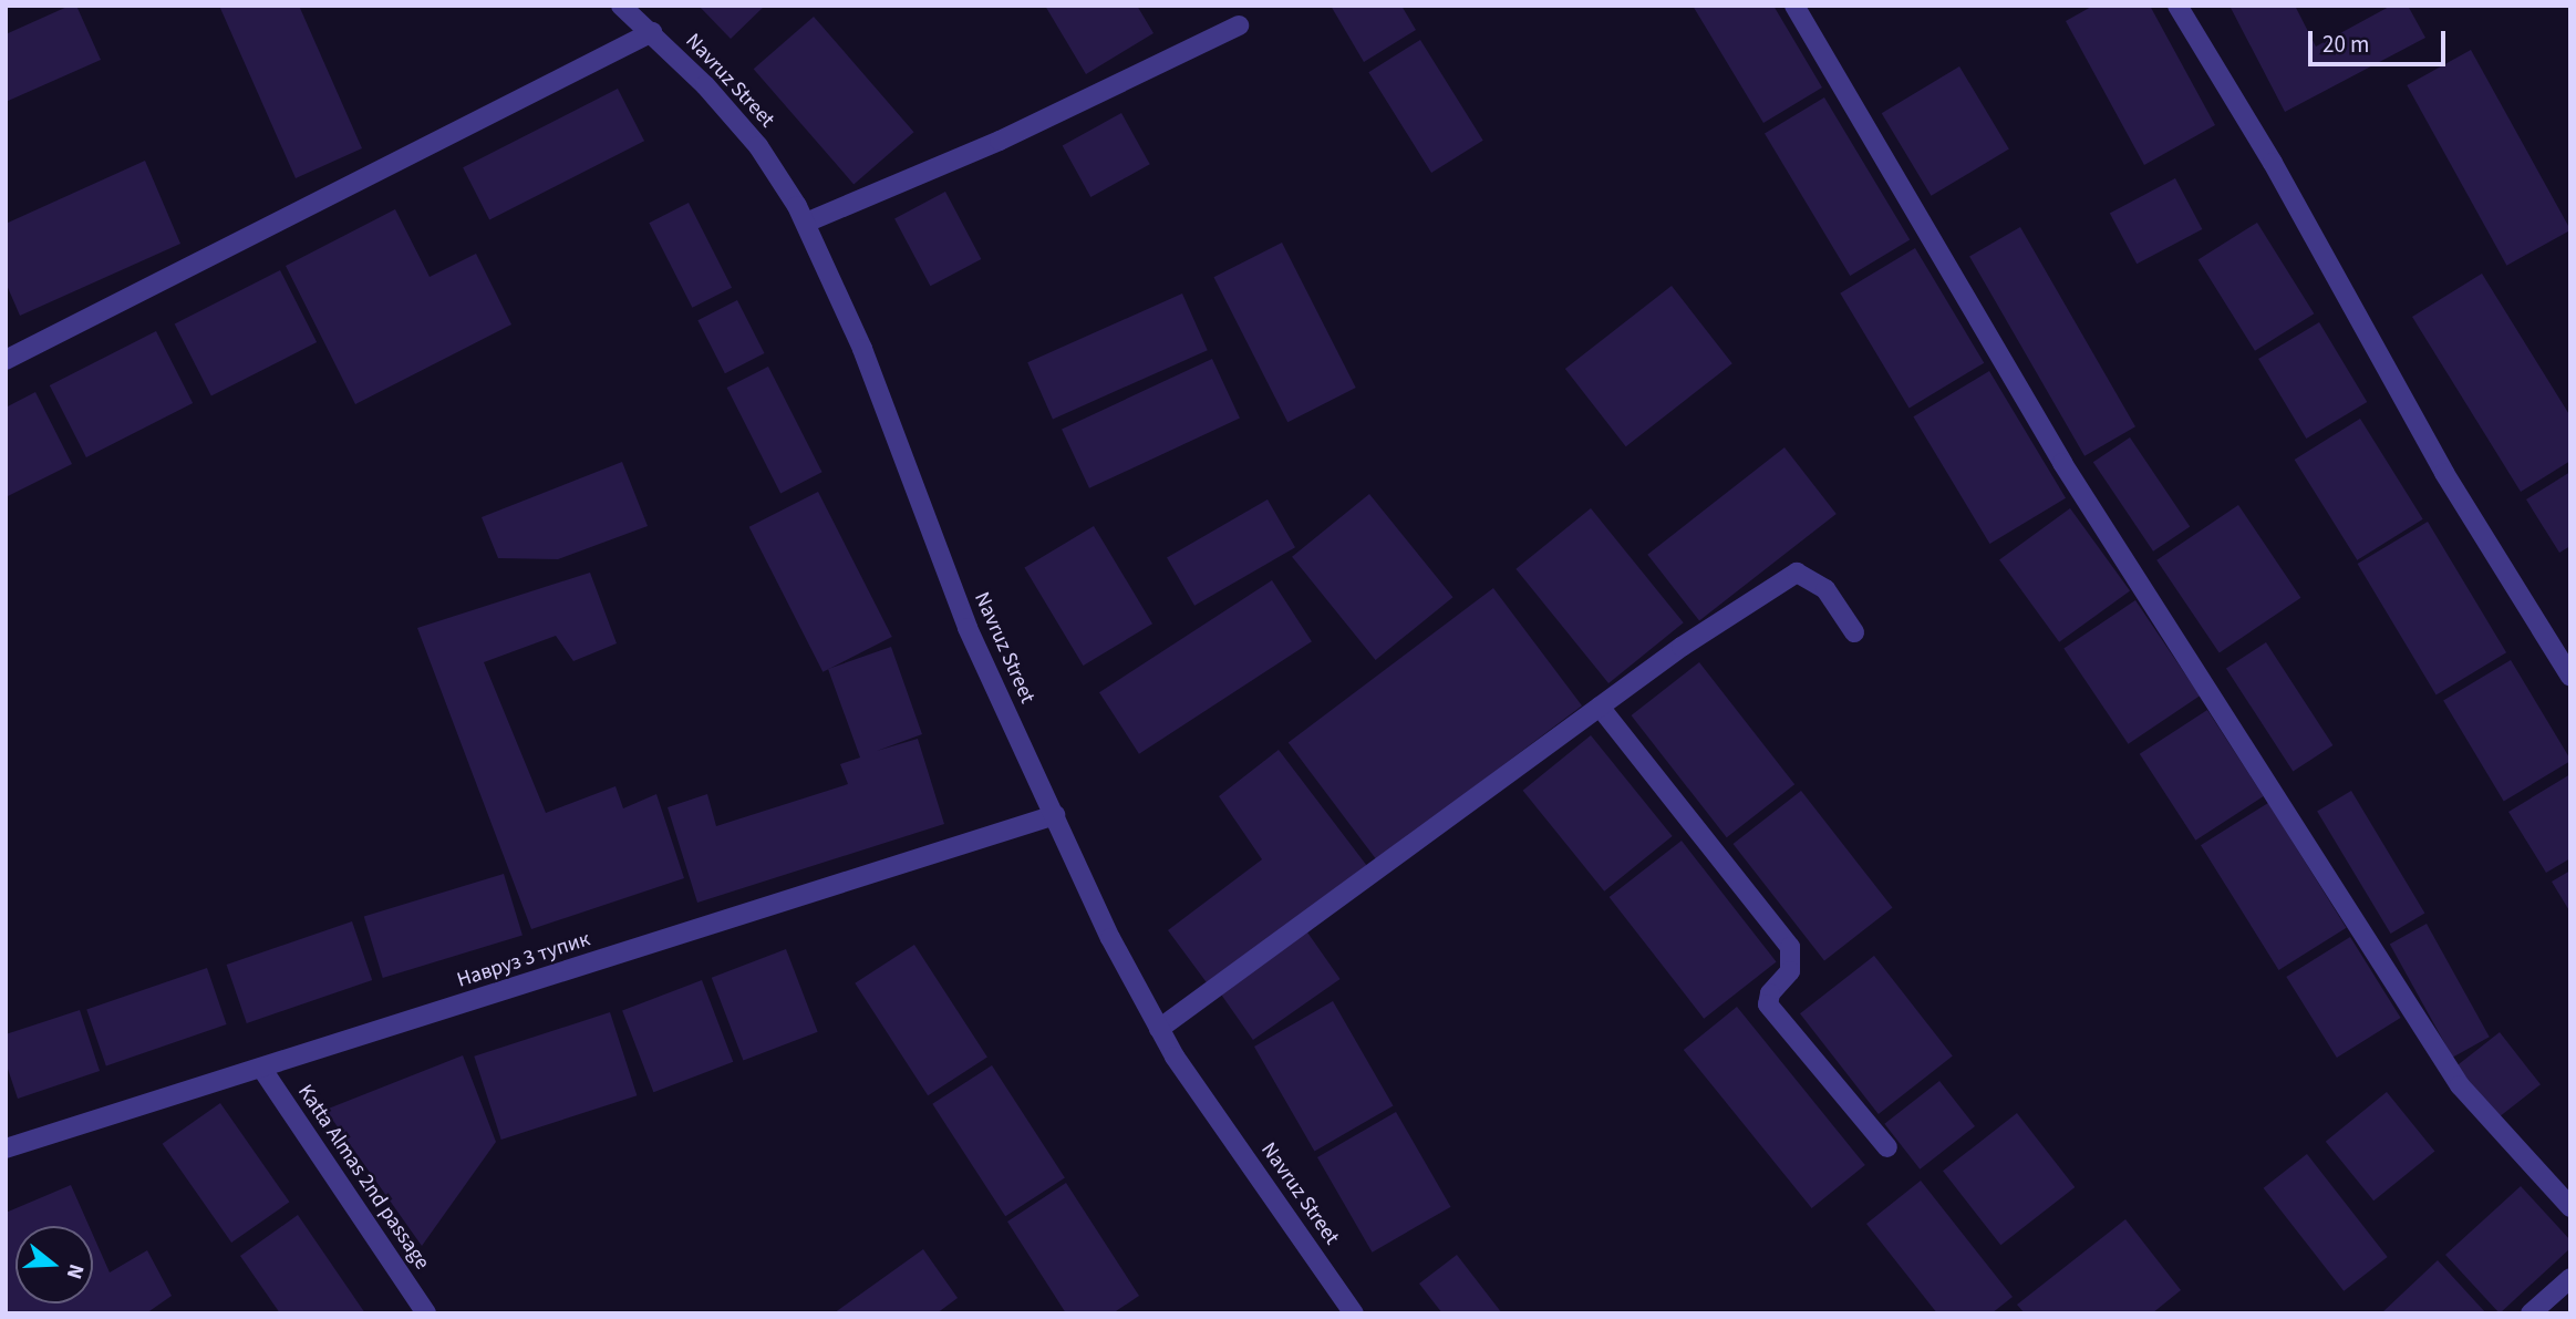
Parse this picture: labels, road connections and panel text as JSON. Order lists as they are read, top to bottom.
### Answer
{
  "streets": {
    "street": ["Navruz Street", "Навруз 3 тупик", "Katta Almas 2nd passage"]
  },
  "crossings": [
    ["Navruz Street", "Навруз 3 тупик"],
    ["Навруз 3 тупик", "Katta Almas 2nd passage"]
  ],
  "scale_bar": "20 m",
  "north": "right"
}
